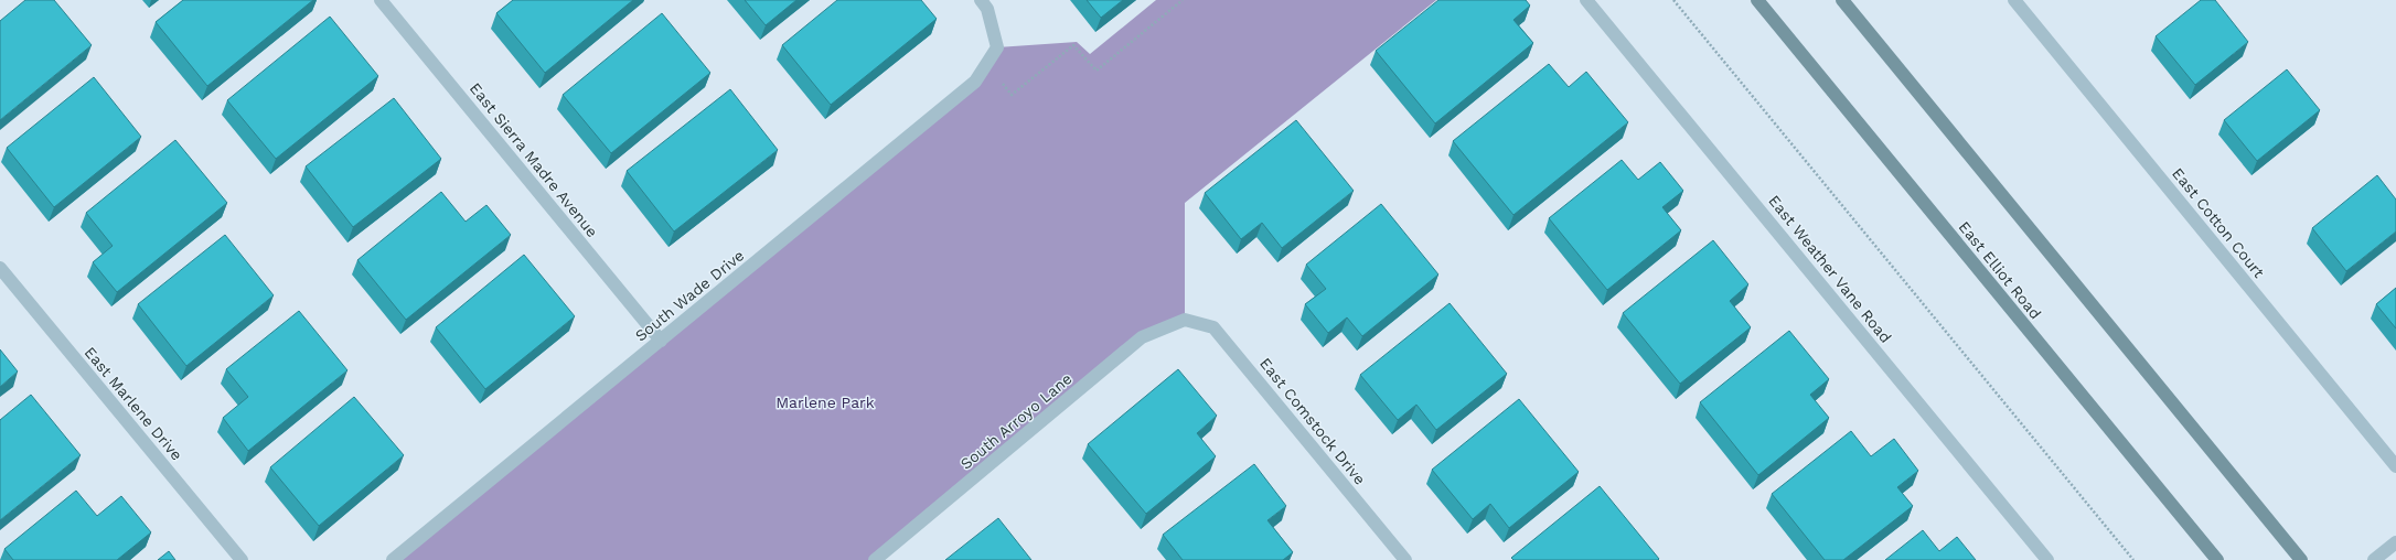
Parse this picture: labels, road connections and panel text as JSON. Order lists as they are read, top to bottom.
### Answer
{
  "streets": {
    "main road": ["East Elliot Road"],
    "street": [
      "East Sierra Madre Avenue",
      "East Cotton Court",
      "East Weather Vane Road",
      "South Wade Drive",
      "East Marlene Drive",
      "South Arroyo Lane",
      "East Comstock Drive"
    ]
  },
  "crossings": [
    ["East Sierra Madre Avenue", "South Wade Drive"],
    ["South Arroyo Lane", "East Comstock Drive"]
  ],
  "parks": ["Marlene Park"]
}
